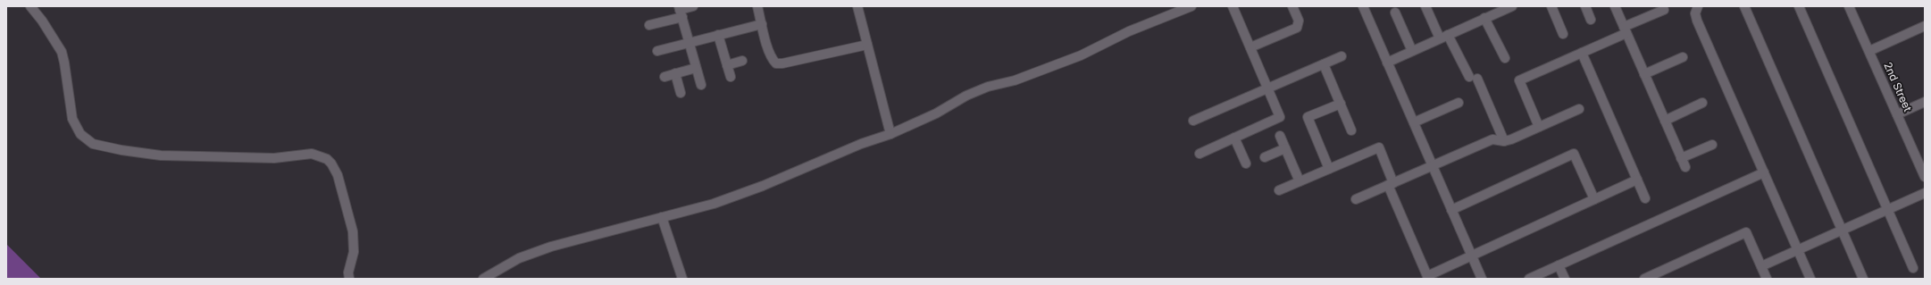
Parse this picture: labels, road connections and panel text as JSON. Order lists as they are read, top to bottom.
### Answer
{
  "streets": {
    "street": ["2nd Street"]
  }
}
